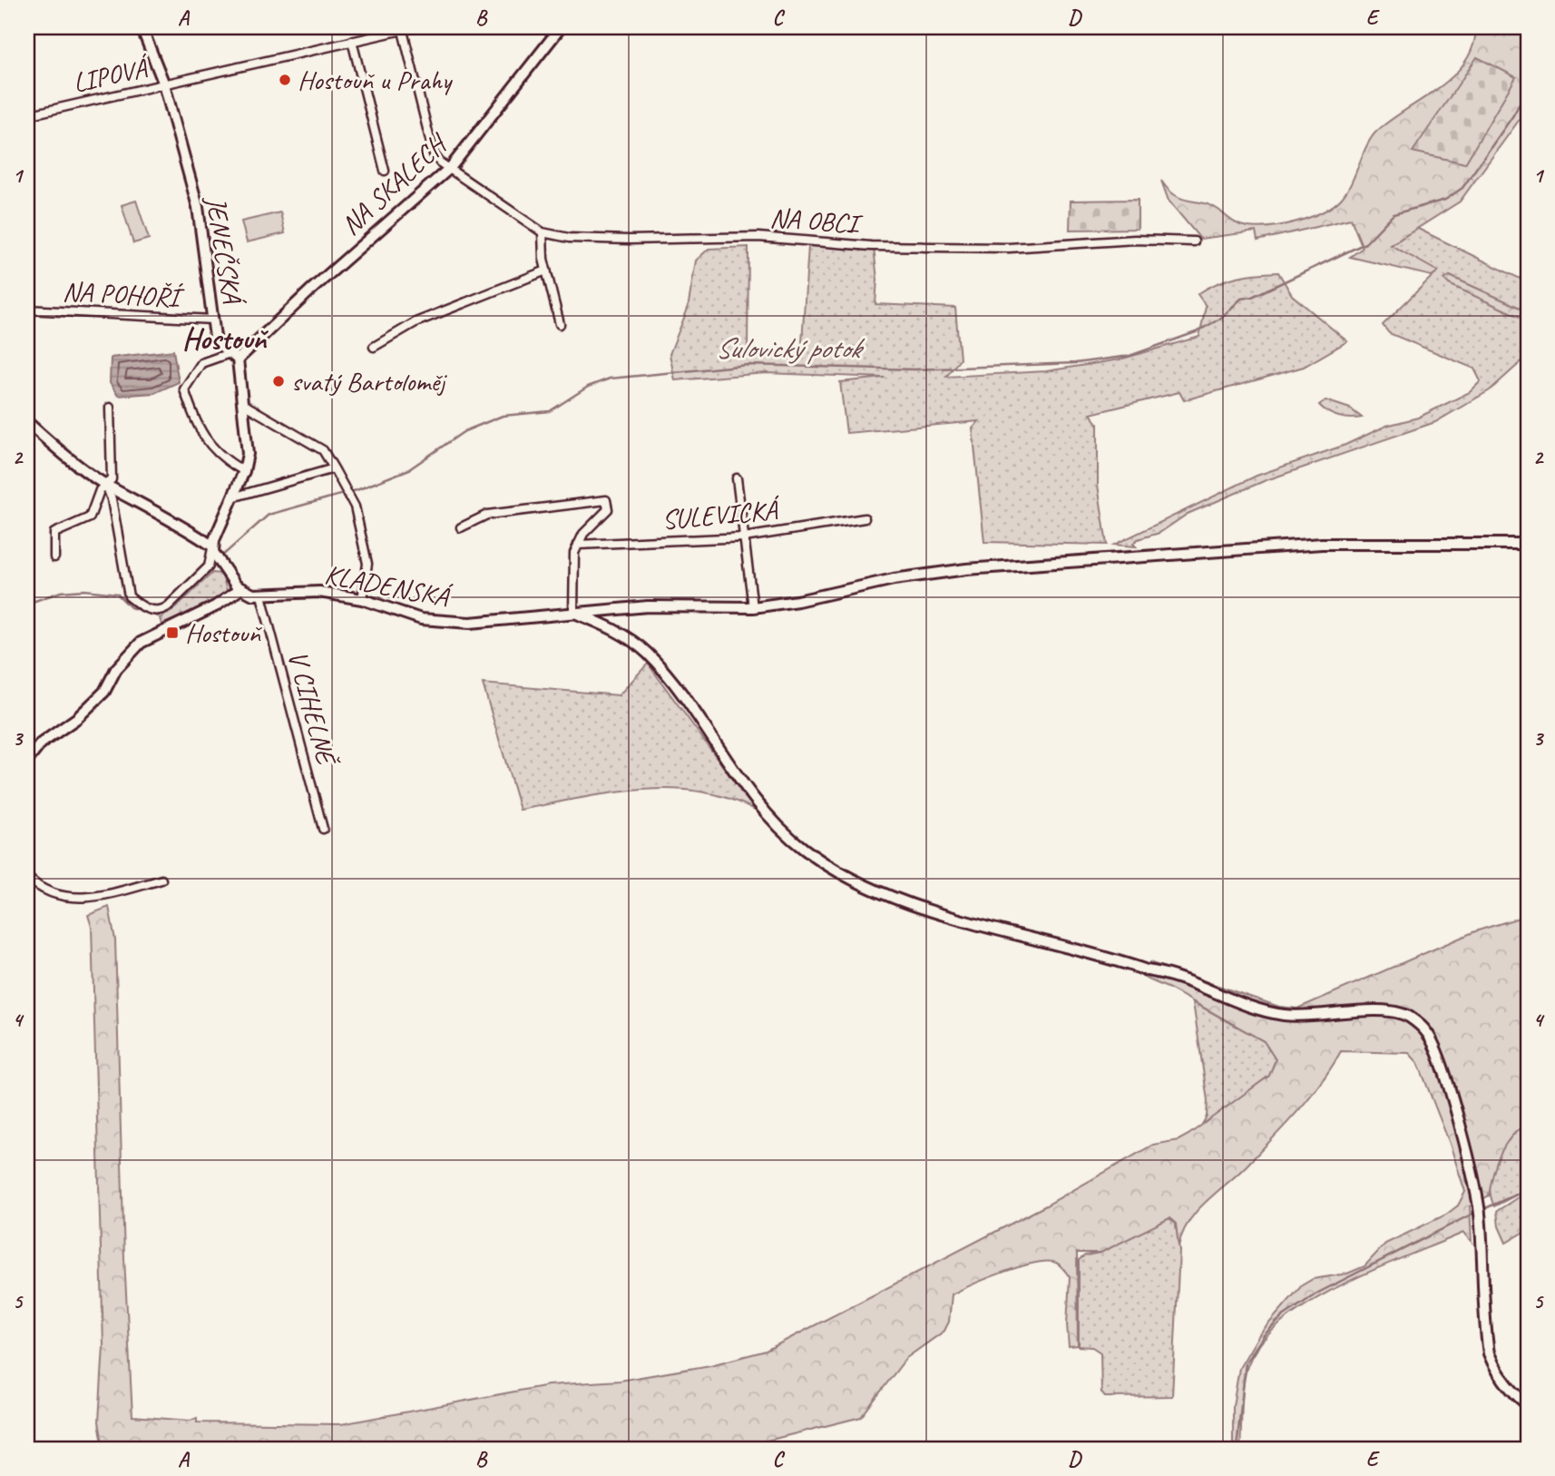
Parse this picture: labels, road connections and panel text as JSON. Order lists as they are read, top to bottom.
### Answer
{
  "streets": {
    "street": [
      "LIPOVÁ",
      "NA SKALECH",
      "NA OBCI",
      "JENEČSKÁ",
      "NA POHOŘÍ",
      "SULEVICKÁ",
      "KLADENSKÁ",
      "V CIHELNĚ"
    ]
  },
  "crossings": [
    ["LIPOVÁ", "NA OBCI"],
    ["LIPOVÁ", "JENEČSKÁ"],
    ["NA SKALECH", "NA OBCI"],
    ["NA SKALECH", "JENEČSKÁ"],
    ["JENEČSKÁ", "NA POHOŘÍ"],
    ["KLADENSKÁ", "V CIHELNĚ"]
  ],
  "districts": ["Hostouň"],
  "water": ["Sulovický potok"],
  "places": {
    "other": ["Hostouň u Prahy", "svatý Bartoloměj"],
    "transit": ["Hostouň"]
  },
  "grid": {
    "columns": [
      "A",
      "B",
      "C",
      "D",
      "E"
    ],
    "rows": [
      "1",
      "2",
      "3",
      "4",
      "5"
    ]
  }
}
